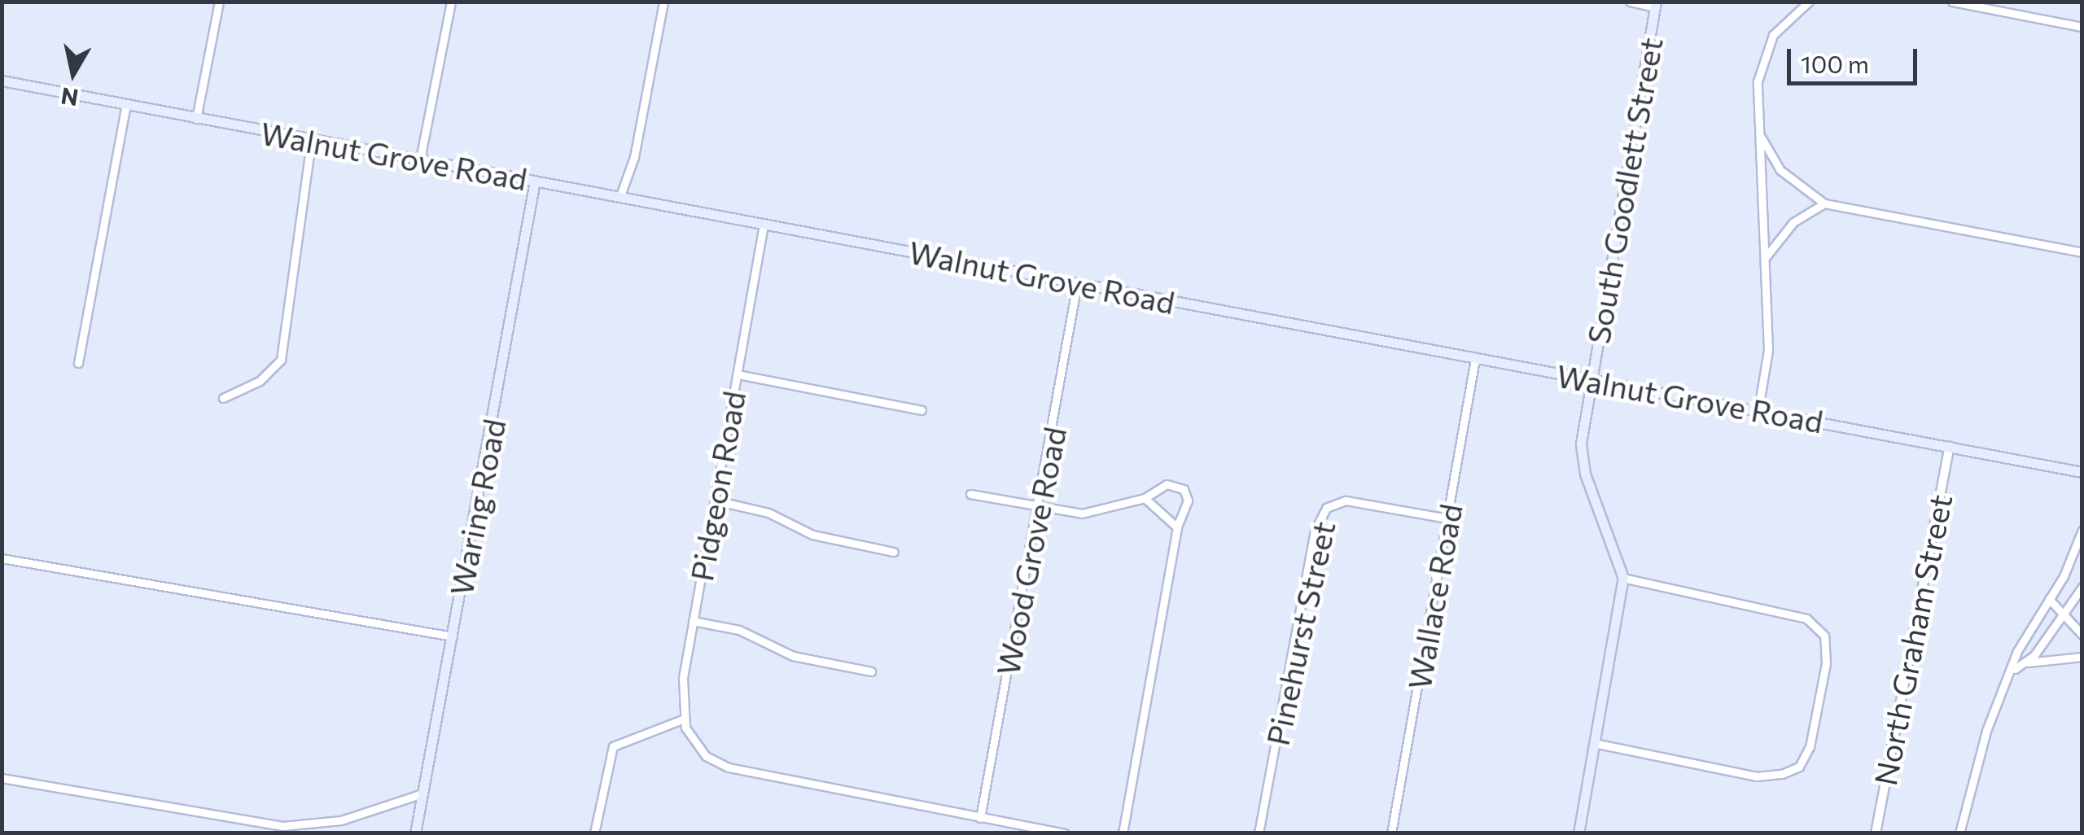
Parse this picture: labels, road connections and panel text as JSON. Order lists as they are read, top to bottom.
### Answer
{
  "streets": {
    "main road": ["Walnut Grove Road", "South Goodlett Street", "Waring Road"],
    "street": [
      "Pidgeon Road",
      "Wood Grove Road",
      "Wallace Road",
      "Pinehurst Street",
      "North Graham Street"
    ]
  },
  "crossings": [
    ["Walnut Grove Road", "South Goodlett Street"],
    ["Walnut Grove Road", "Pidgeon Road"],
    ["Walnut Grove Road", "Waring Road"],
    ["Walnut Grove Road", "Wood Grove Road"],
    ["Walnut Grove Road", "Wallace Road"],
    ["Walnut Grove Road", "North Graham Street"],
    ["Pidgeon Road", "Wood Grove Road"],
    ["Wallace Road", "Pinehurst Street"]
  ],
  "scale_bar": "100 m",
  "north": "bottom"
}
